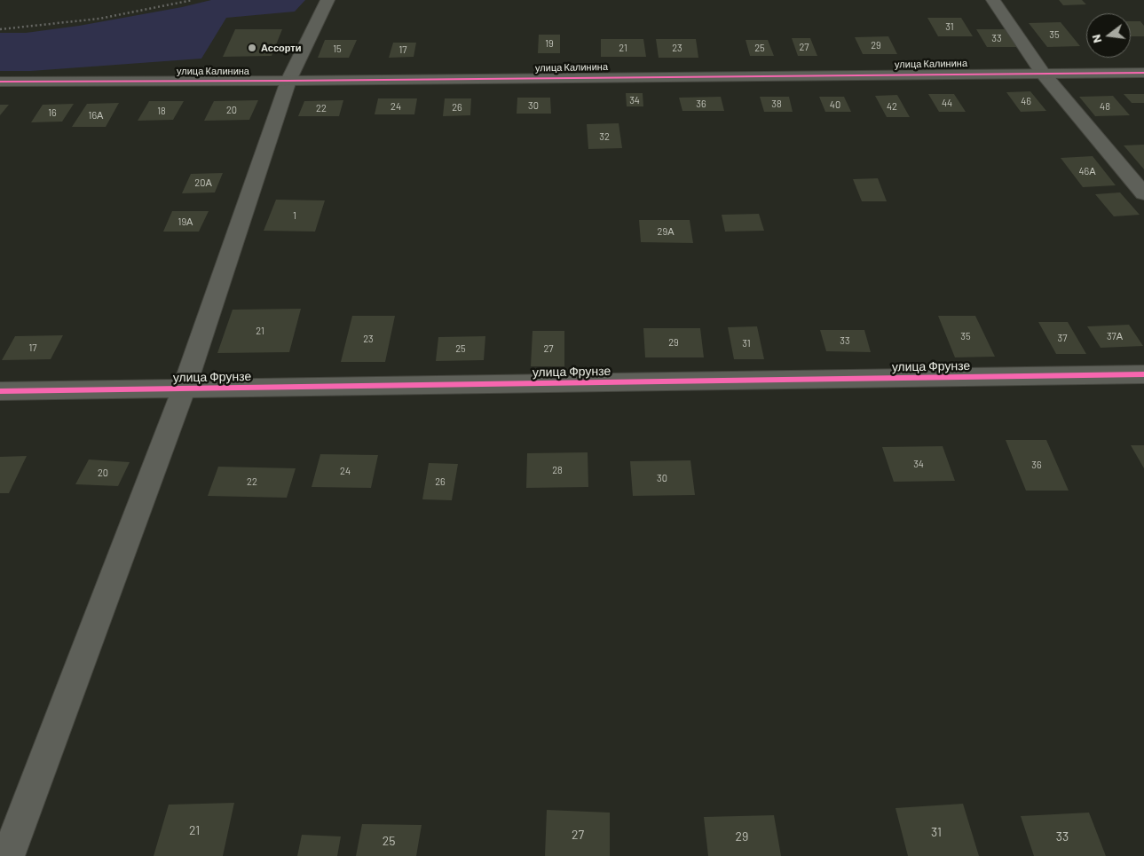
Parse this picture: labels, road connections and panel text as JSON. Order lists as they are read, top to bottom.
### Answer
{
  "streets": {
    "street": ["улица Калинина", "улица Фрунзе"]
  },
  "places": ["Ассорти"],
  "house_numbers": [
    "31",
    "35",
    "33",
    "19",
    "29",
    "27",
    "21",
    "23",
    "25",
    "15",
    "17",
    "34",
    "46",
    "44",
    "36",
    "38",
    "40",
    "30",
    "24",
    "42",
    "48",
    "26",
    "22",
    "20",
    "18",
    "16",
    "16А",
    "32",
    "46А",
    "20А",
    "1",
    "19А",
    "29А",
    "21",
    "35",
    "37А",
    "37",
    "23",
    "33",
    "29",
    "31",
    "17",
    "25",
    "27",
    "34",
    "36",
    "28",
    "24",
    "20",
    "30",
    "22",
    "26",
    "21",
    "31",
    "27",
    "29",
    "33",
    "25"
  ],
  "north": "left"
}
